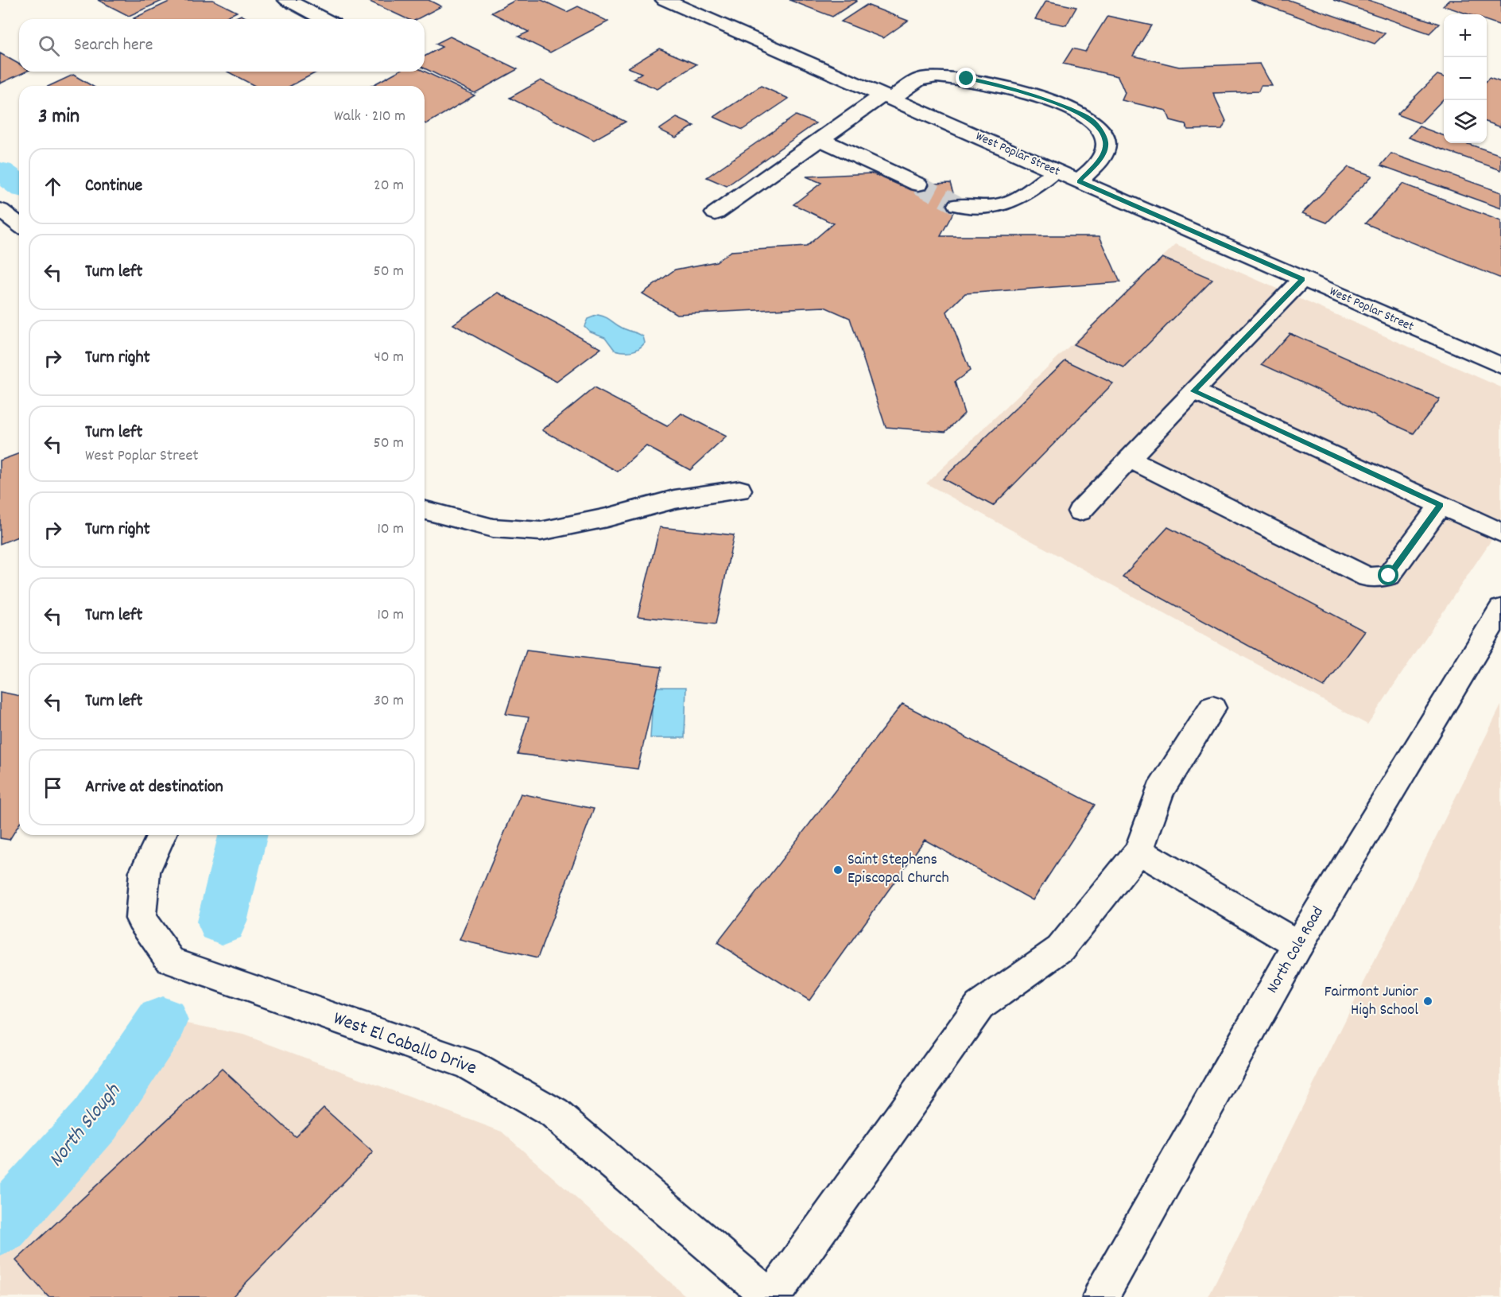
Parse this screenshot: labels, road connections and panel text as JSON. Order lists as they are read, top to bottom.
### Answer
{
  "streets": {
    "street": ["West Poplar Street", "North Cole Road", "West El Caballo Drive"]
  },
  "water": ["North Slough"],
  "places": ["Saint Stephens Episcopal Church", "Fairmont Junior High School"],
  "page": {
    "map_buttons": ["+", "−"],
    "search": "Search here",
    "heading": ["3 min", "Walk · 210 m"],
    "list": [
      ["Continue", "20 m"],
      ["Turn left", "50 m"],
      ["Turn right", "40 m"],
      ["Turn left", "West Poplar Street", "50 m"],
      ["Turn right", "10 m"],
      ["Turn left", "10 m"],
      ["Turn left", "30 m"],
      "Arrive at destination"
    ]
  }
}
